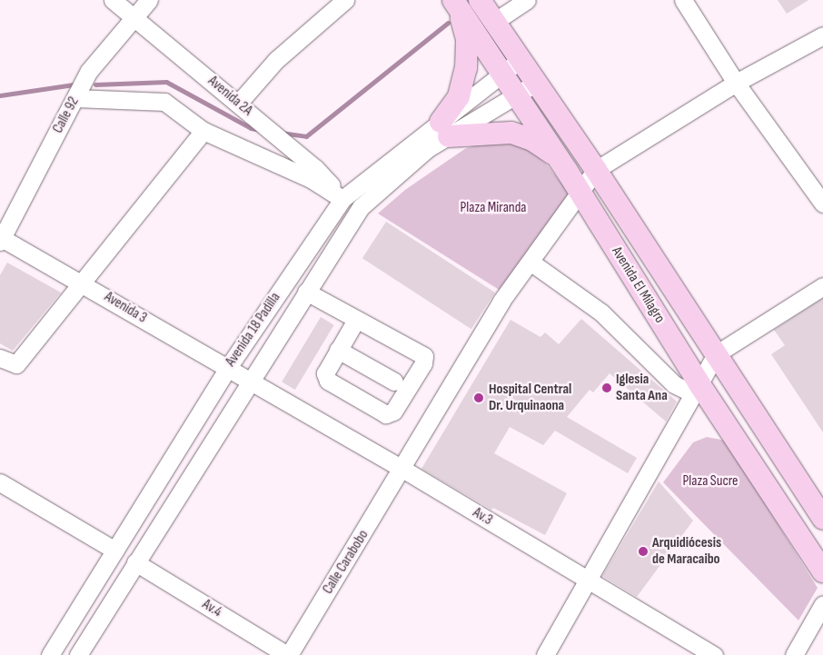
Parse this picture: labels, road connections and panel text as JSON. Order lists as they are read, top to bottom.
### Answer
{
  "streets": {
    "main road": ["Avenida El Milagro"],
    "street": [
      "Avenida 2A",
      "Calle 92",
      "Avenida 3",
      "Avenida 18 Padilla",
      "Av.3",
      "Calle Carabobo",
      "Av.4"
    ]
  },
  "crossings": [
    ["Avenida 2A", "Calle 92"],
    ["Avenida 2A", "Avenida 18 Padilla"],
    ["Calle 92", "Avenida 3"],
    ["Avenida El Milagro", "Avenida 18 Padilla"],
    ["Avenida El Milagro", "Calle Carabobo"],
    ["Avenida 3", "Avenida 18 Padilla"],
    ["Avenida 3", "Av.3"],
    ["Avenida 18 Padilla", "Av.3"],
    ["Avenida 18 Padilla", "Av.4"],
    ["Av.3", "Calle Carabobo"],
    ["Calle Carabobo", "Av.4"]
  ],
  "parks": ["Plaza Miranda", "Plaza Sucre"],
  "places": ["Iglesia Santa Ana", "Hospital Central Dr. Urquinaona", "Arquidiócesis de Maracaibo"]
}
